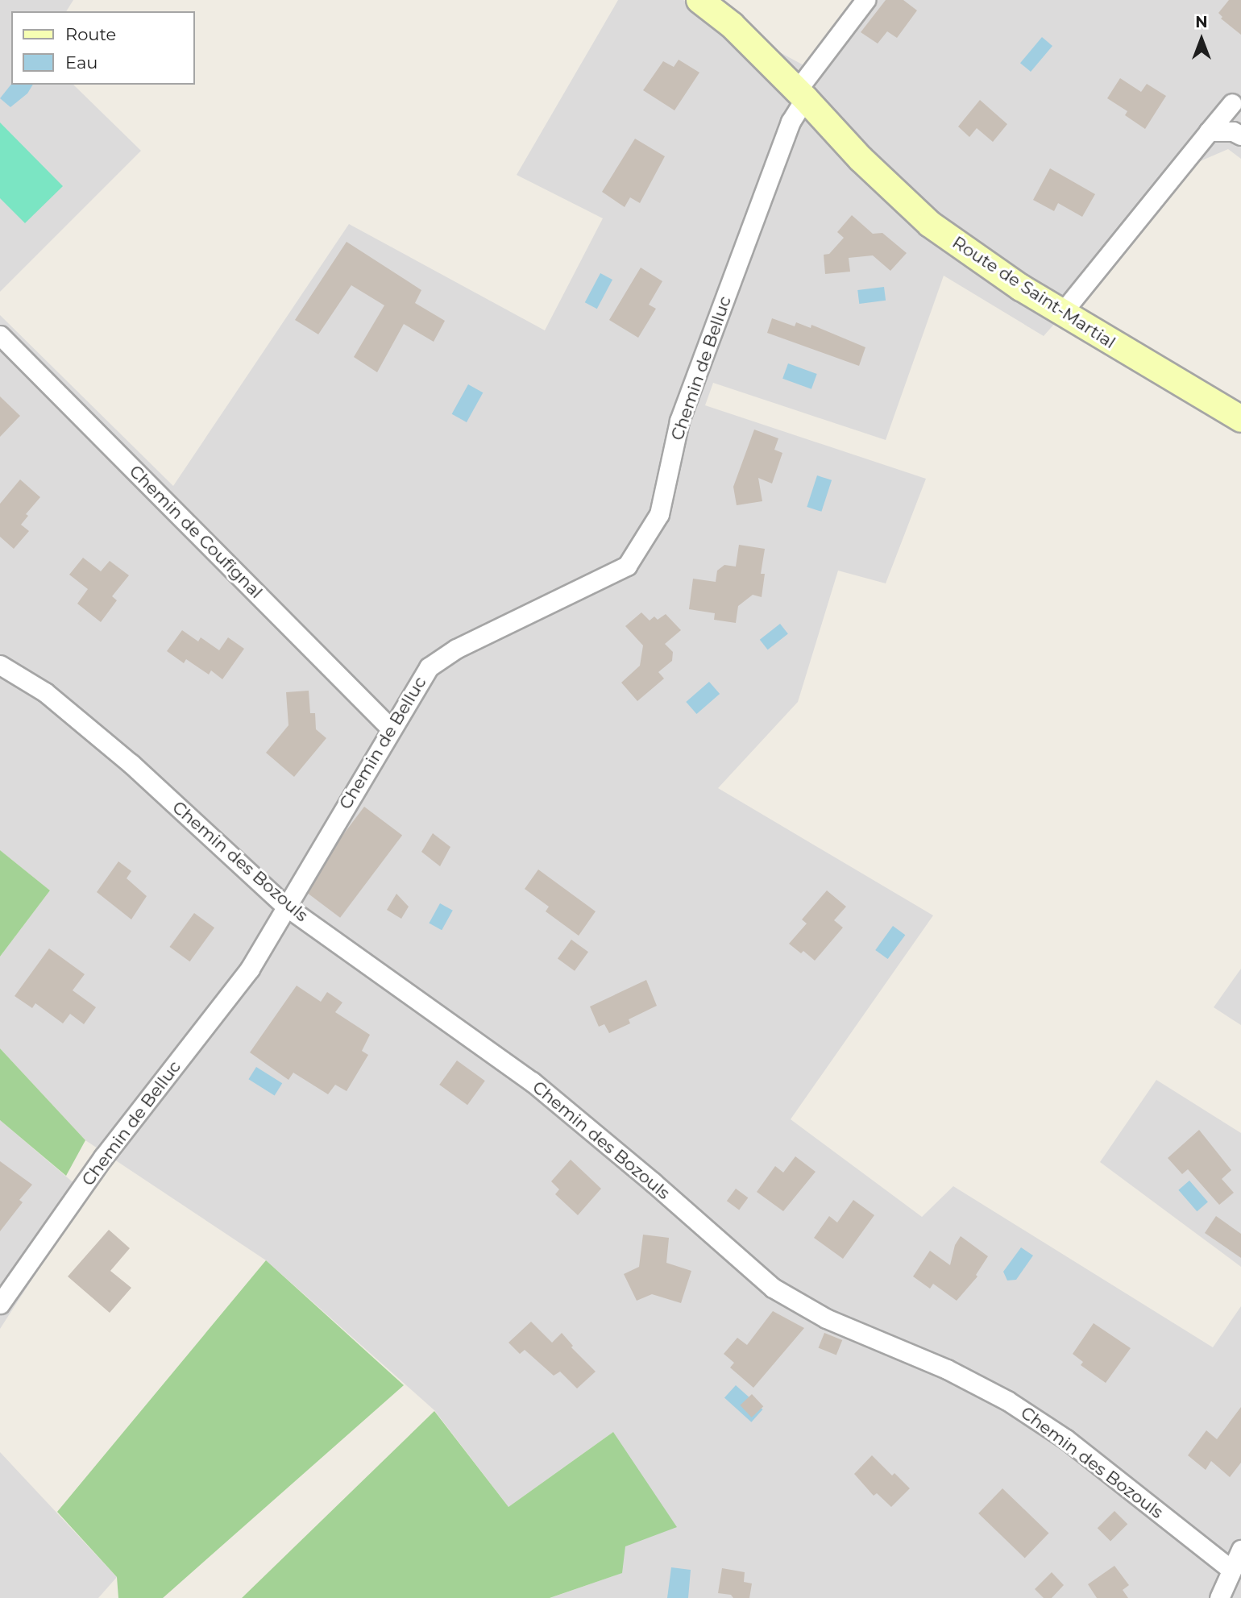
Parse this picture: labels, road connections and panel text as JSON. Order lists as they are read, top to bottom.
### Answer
{
  "streets": {
    "main road": ["Route de Saint-Martial"],
    "street": ["Chemin de Belluc", "Chemin de Coufignal", "Chemin des Bozouls"]
  },
  "crossings": [
    ["Route de Saint-Martial", "Chemin de Belluc"],
    ["Chemin de Belluc", "Chemin de Coufignal"],
    ["Chemin de Belluc", "Chemin des Bozouls"]
  ],
  "legend": ["Route", "Eau"],
  "north": "top"
}
